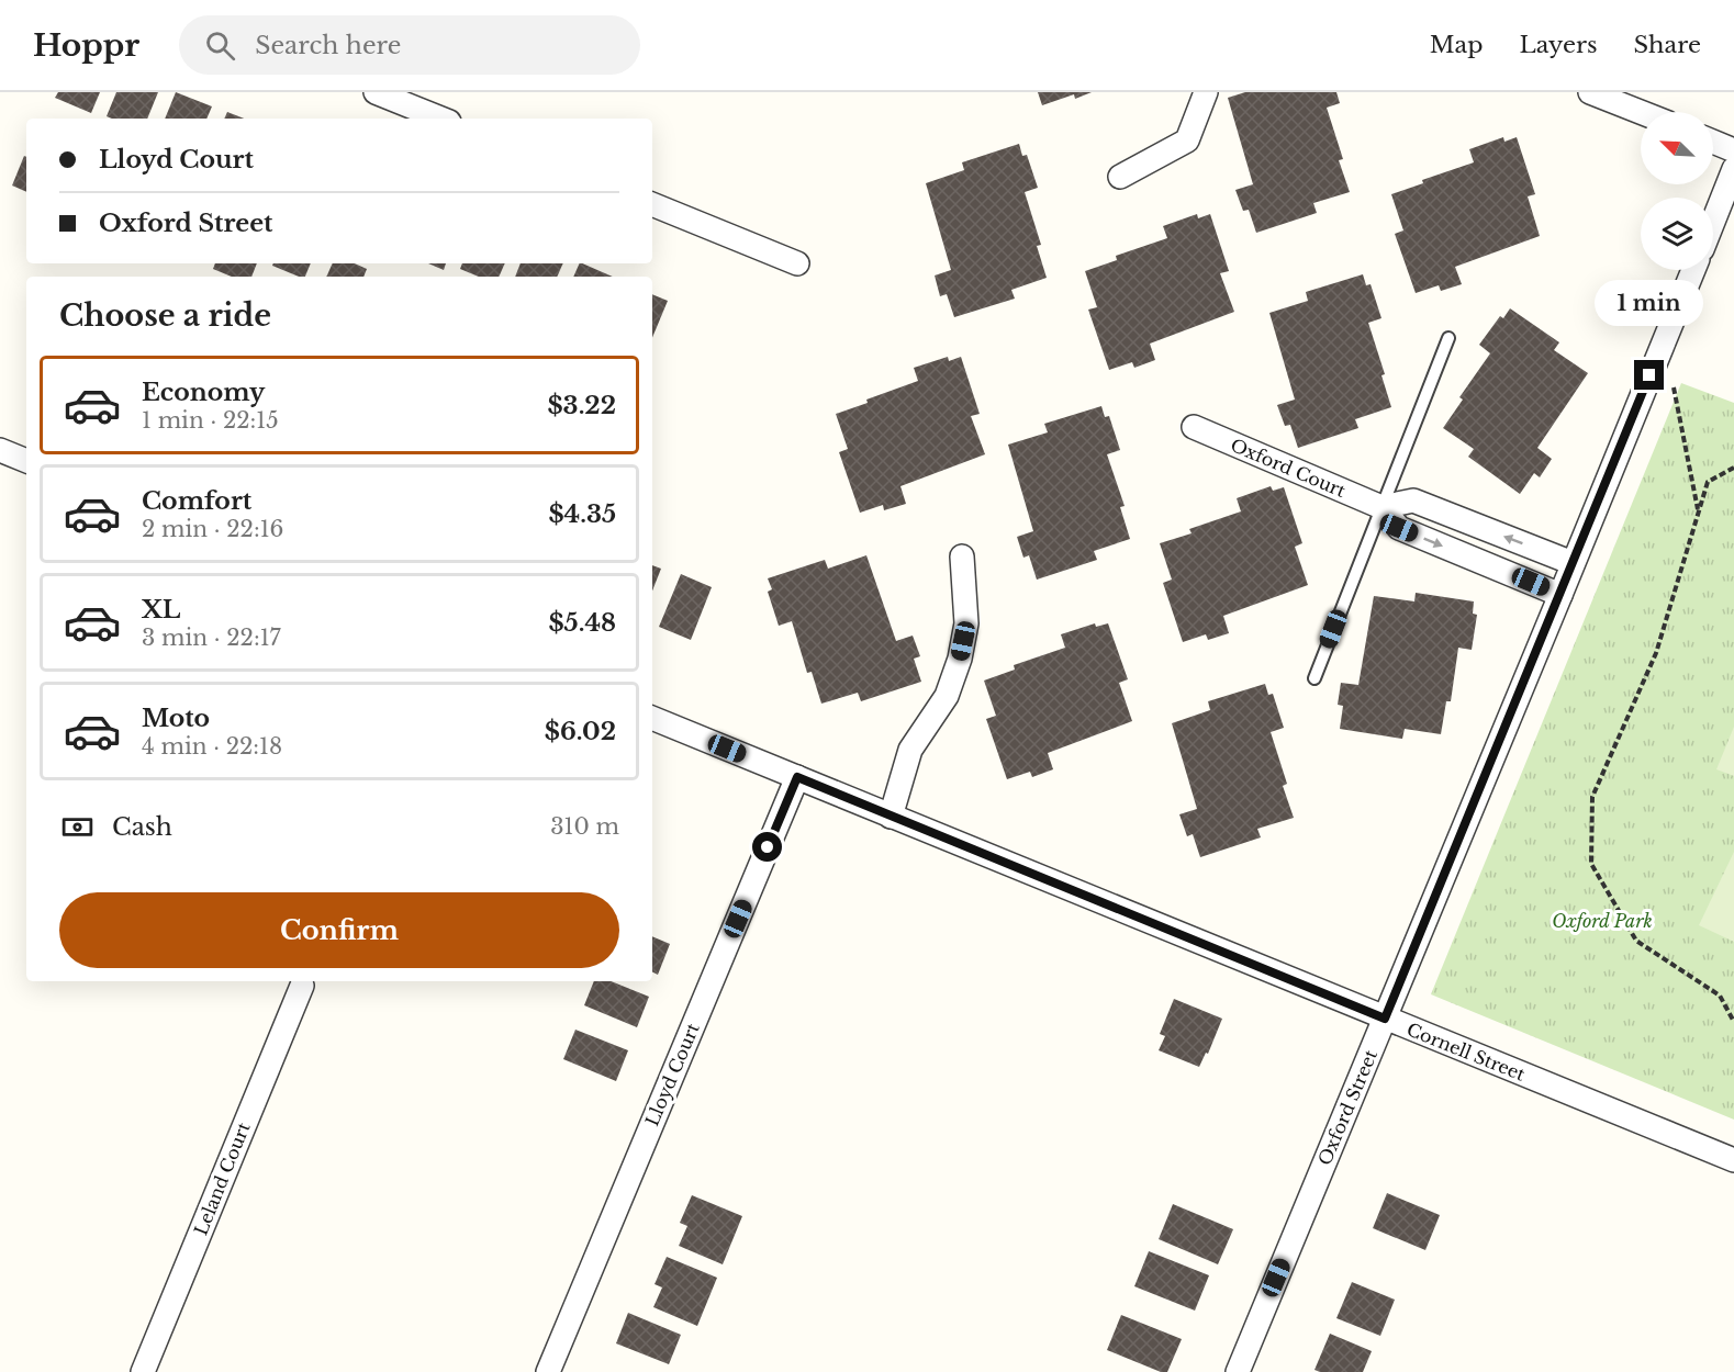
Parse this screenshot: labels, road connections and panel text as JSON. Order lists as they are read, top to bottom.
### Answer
{
  "streets": {
    "street": [
      "Oxford Court",
      "Cornell Street",
      "Lloyd Court",
      "Oxford Street",
      "Leland Court"
    ]
  },
  "crossings": [
    ["Oxford Court", "Oxford Street"],
    ["Cornell Street", "Lloyd Court"],
    ["Cornell Street", "Oxford Street"]
  ],
  "parks": ["Oxford Park"],
  "north": "top left",
  "page": {
    "header": "Hoppr",
    "search": "Search here",
    "nav": ["Map", "Layers", "Share"],
    "banner": ["Lloyd Court", "Oxford Street"],
    "heading": "Choose a ride",
    "bubble": "1 min",
    "list": [
      {
        "name": "Economy",
        "note": "1 min · 22:15",
        "value": "$3.22"
      },
      {
        "name": "Comfort",
        "note": "2 min · 22:16",
        "value": "$4.35"
      },
      {
        "name": "XL",
        "note": "3 min · 22:17",
        "value": "$5.48"
      },
      {
        "name": "Moto",
        "note": "4 min · 22:18",
        "value": "$6.02"
      }
    ],
    "pay": ["Cash", "310 m"],
    "buttons": "Confirm"
  }
}
